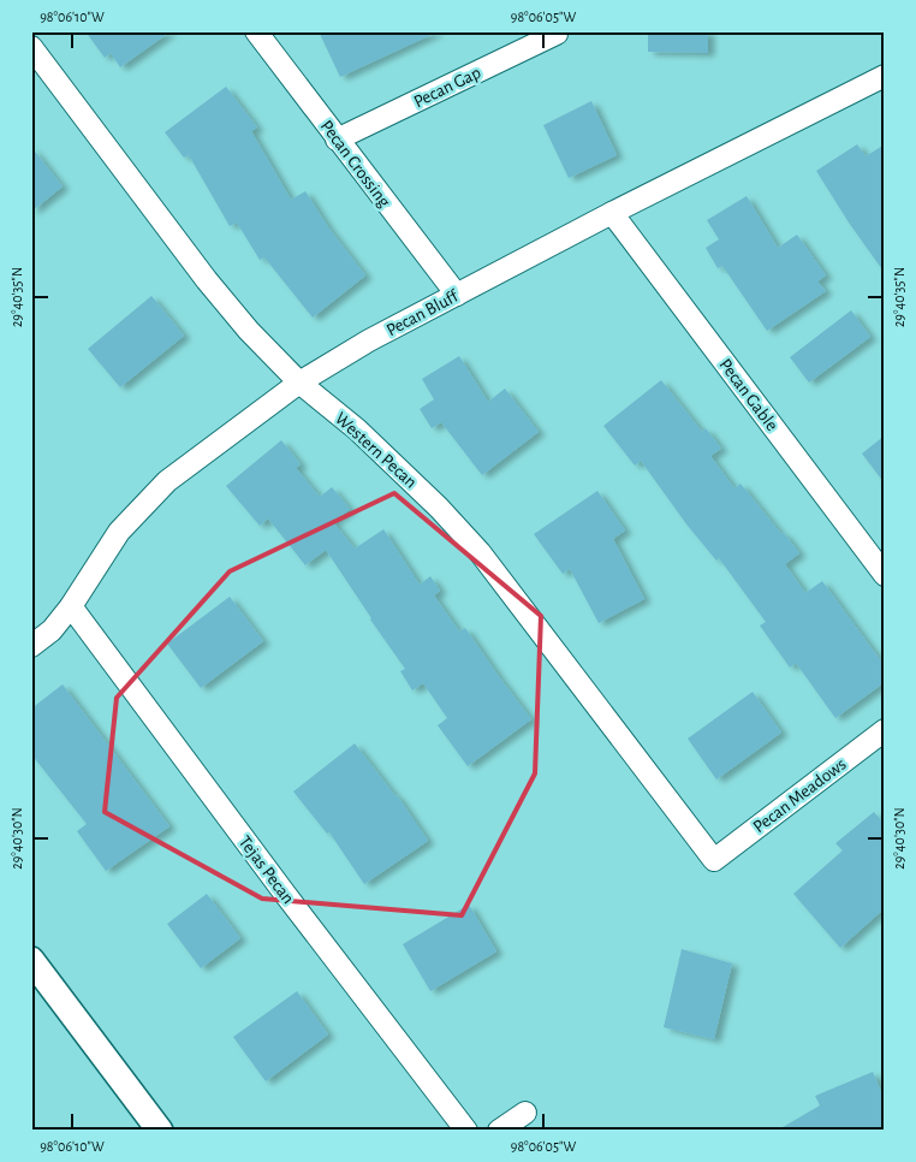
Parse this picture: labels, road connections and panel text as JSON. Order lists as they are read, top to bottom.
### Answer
{
  "streets": {
    "street": [
      "Pecan Gap",
      "Pecan Crossing",
      "Pecan Bluff",
      "Pecan Gable",
      "Western Pecan",
      "Pecan Meadows",
      "Tejas Pecan"
    ]
  },
  "crossings": [
    ["Pecan Gap", "Pecan Crossing"],
    ["Pecan Crossing", "Pecan Bluff"],
    ["Pecan Bluff", "Pecan Gable"],
    ["Pecan Bluff", "Western Pecan"],
    ["Pecan Bluff", "Tejas Pecan"],
    ["Western Pecan", "Pecan Meadows"]
  ],
  "coordinates": [
    "98°06'10\"W",
    "98°06'05\"W",
    "29°40'35\"N",
    "29°40'30\"N"
  ]
}
